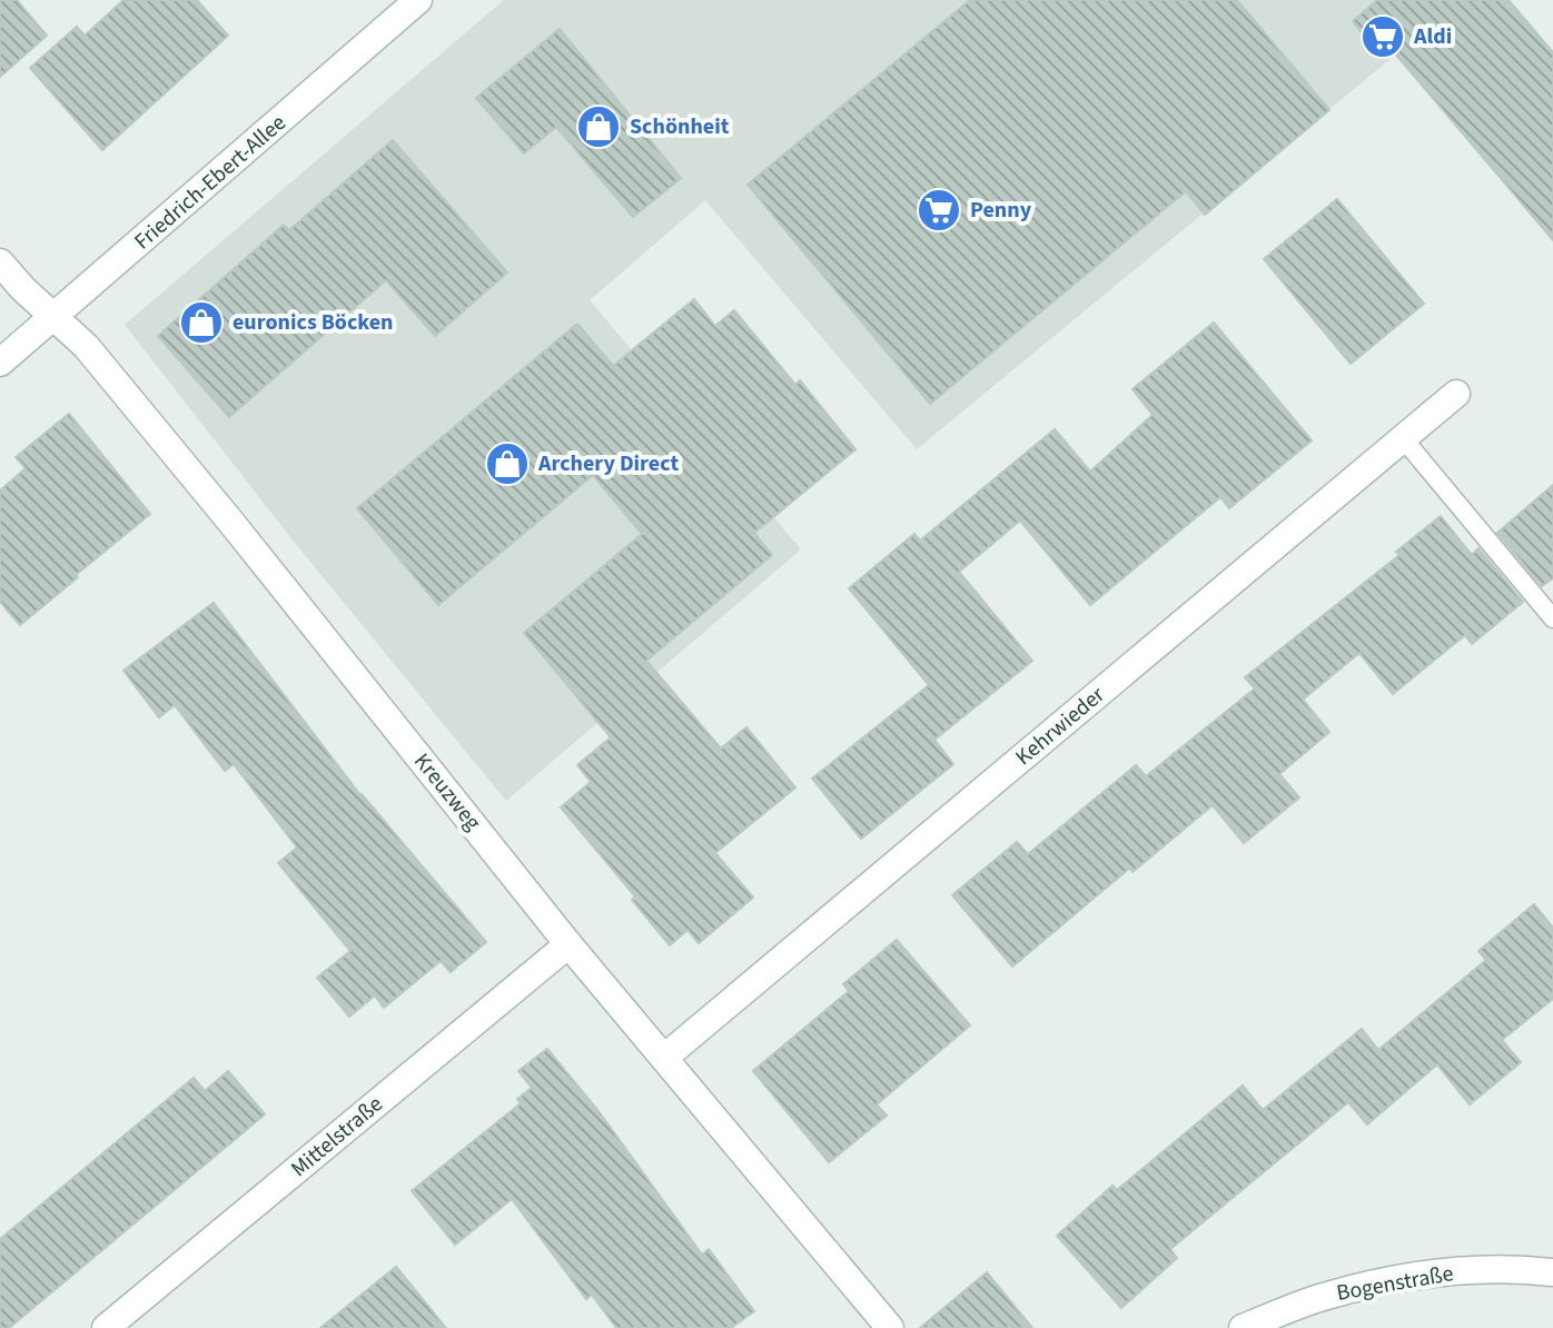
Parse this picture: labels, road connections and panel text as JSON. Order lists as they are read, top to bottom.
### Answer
{
  "streets": {
    "street": [
      "Friedrich-Ebert-Allee",
      "Kehrwieder",
      "Kreuzweg",
      "Mittelstraße",
      "Bogenstraße"
    ]
  },
  "crossings": [
    ["Friedrich-Ebert-Allee", "Kreuzweg"],
    ["Kehrwieder", "Kreuzweg"],
    ["Kreuzweg", "Mittelstraße"]
  ],
  "places": {
    "supermarket": ["Aldi", "Penny"],
    "shop": ["Schönheit", "euronics Böcken", "Archery Direct"]
  }
}
